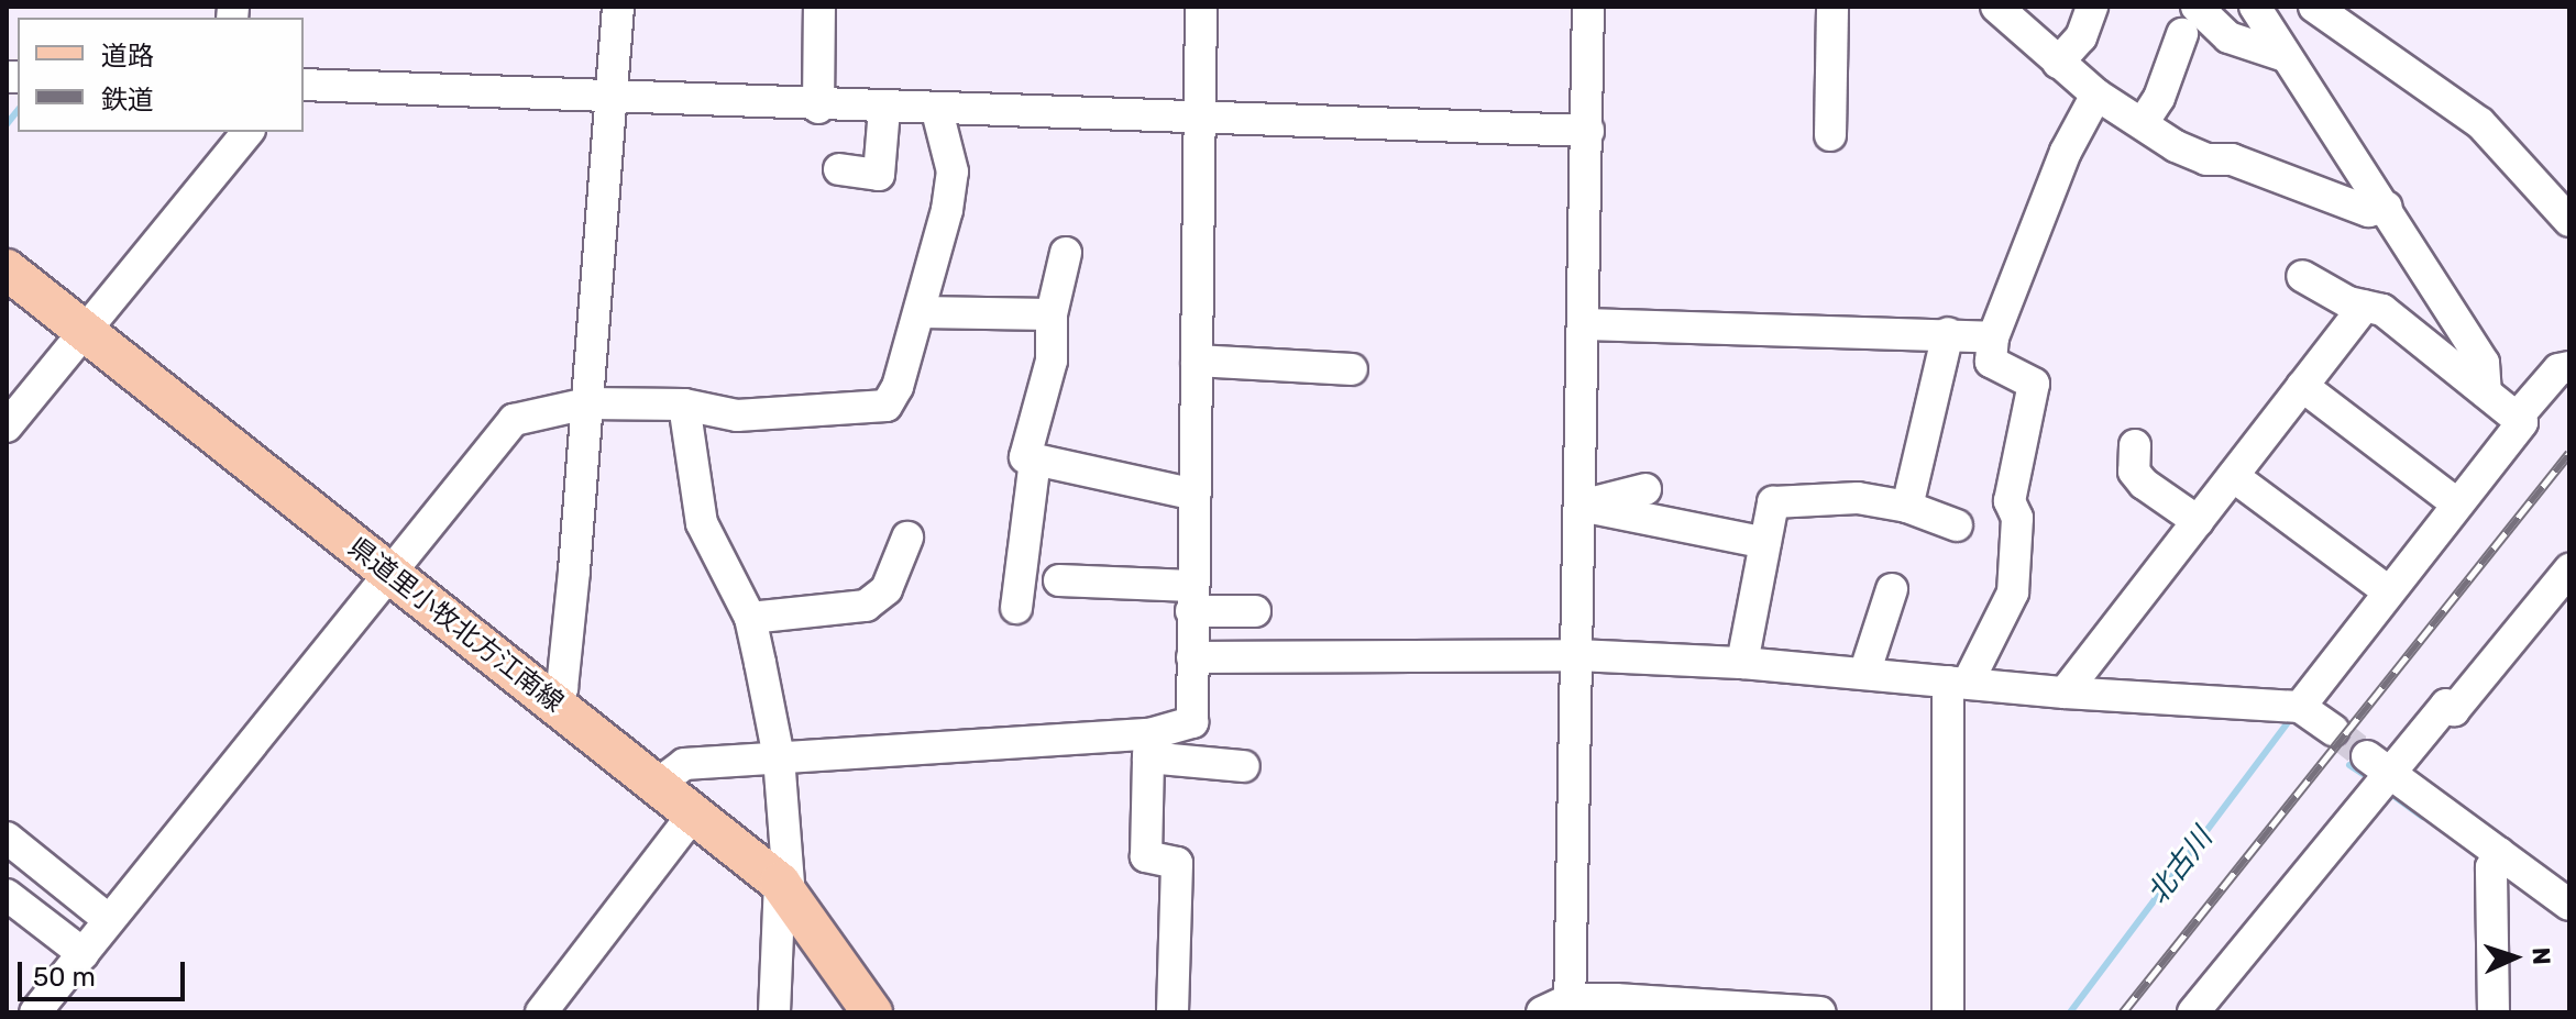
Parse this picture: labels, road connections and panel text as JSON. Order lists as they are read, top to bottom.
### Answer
{
  "streets": {
    "main road": ["県道里小牧北方江南線"]
  },
  "water": ["北古川"],
  "legend": ["道路", "鉄道"],
  "scale_bar": "50 m",
  "north": "right"
}
